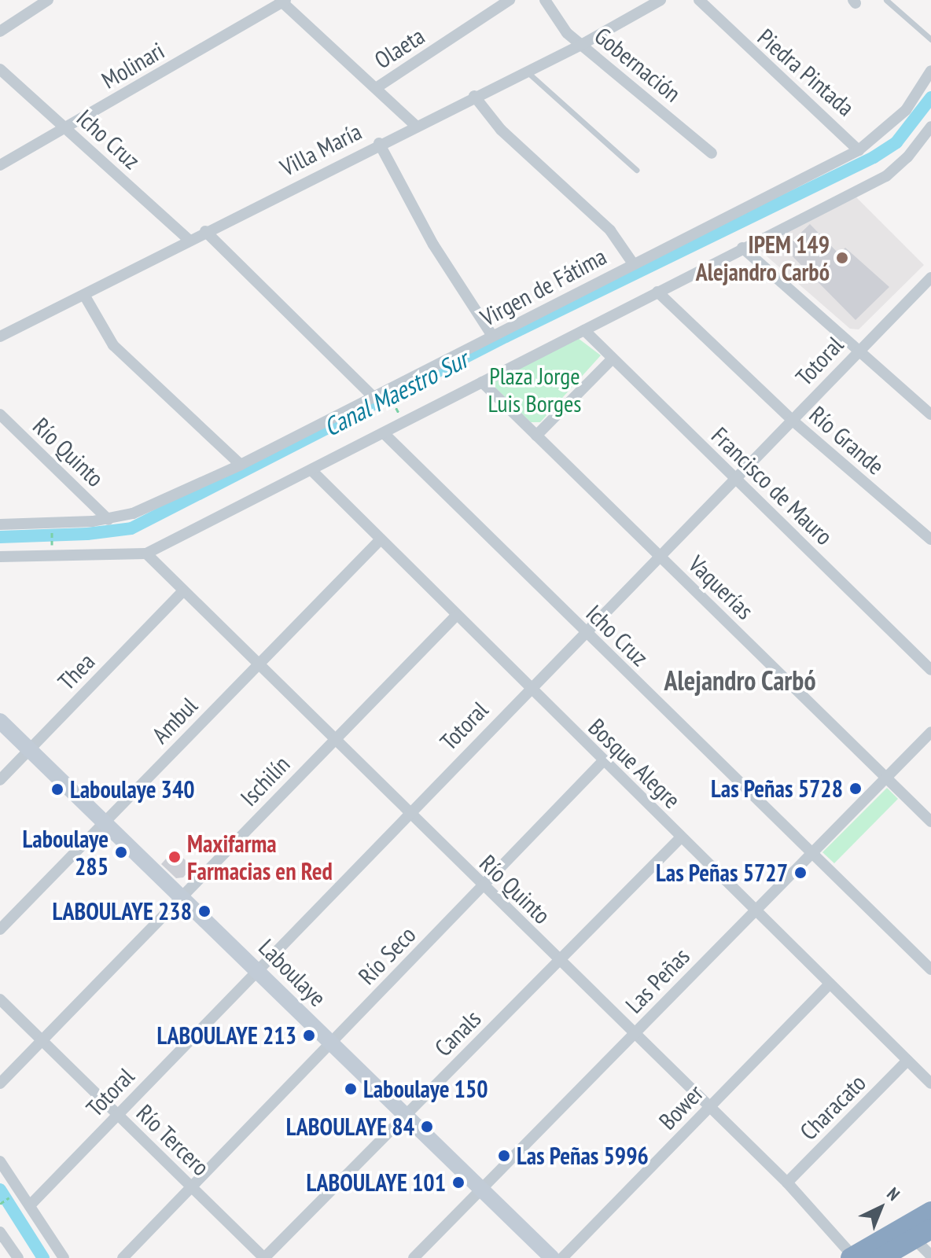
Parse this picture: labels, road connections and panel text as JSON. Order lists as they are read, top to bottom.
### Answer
{
  "streets": {
    "main road": ["Laboulaye"],
    "street": [
      "Olaeta",
      "Gobernación",
      "Molinari",
      "Piedra Pintada",
      "Icho Cruz",
      "Villa María",
      "Virgen de Fátima",
      "Totoral",
      "Río Grande",
      "Río Quinto",
      "Francisco de Mauro",
      "Vaquerías",
      "Thea",
      "Ambul",
      "Bosque Alegre",
      "Ischilín",
      "Río Seco",
      "Las Peñas",
      "Canals",
      "Bower",
      "Characato",
      "Río Tercero"
    ]
  },
  "crossings": [
    ["Gobernación", "Villa María"],
    ["Molinari", "Icho Cruz"],
    ["Piedra Pintada", "Virgen de Fátima"],
    ["Icho Cruz", "Villa María"],
    ["Icho Cruz", "Totoral"],
    ["Icho Cruz", "Las Peñas"],
    ["Virgen de Fátima", "Río Quinto"],
    ["Totoral", "Río Grande"],
    ["Totoral", "Río Quinto"],
    ["Totoral", "Francisco de Mauro"],
    ["Totoral", "Vaquerías"],
    ["Totoral", "Bosque Alegre"],
    ["Totoral", "Laboulaye"],
    ["Totoral", "Río Tercero"],
    ["Río Quinto", "Thea"],
    ["Río Quinto", "Ambul"],
    ["Río Quinto", "Ischilín"],
    ["Río Quinto", "Río Seco"],
    ["Río Quinto", "Las Peñas"],
    ["Río Quinto", "Canals"],
    ["Río Quinto", "Bower"],
    ["Río Quinto", "Characato"],
    ["Vaquerías", "Las Peñas"],
    ["Thea", "Laboulaye"],
    ["Ambul", "Bosque Alegre"],
    ["Ambul", "Laboulaye"],
    ["Bosque Alegre", "Ischilín"],
    ["Bosque Alegre", "Río Seco"],
    ["Bosque Alegre", "Las Peñas"],
    ["Bosque Alegre", "Canals"],
    ["Bosque Alegre", "Bower"],
    ["Bosque Alegre", "Characato"],
    ["Ischilín", "Laboulaye"],
    ["Ischilín", "Río Tercero"],
    ["Río Seco", "Laboulaye"],
    ["Río Seco", "Río Tercero"],
    ["Laboulaye", "Las Peñas"],
    ["Laboulaye", "Canals"],
    ["Canals", "Río Tercero"]
  ],
  "districts": ["Alejandro Carbó"],
  "water": ["Canal Maestro Sur"],
  "parks": ["Plaza Jorge Luis Borges"],
  "places": [
    "IPEM 149 Alejandro Carbó",
    "Las Peñas 5728",
    "Laboulaye 340",
    "Laboulaye 285",
    "Maxifarma Farmacias en Red",
    "Las Peñas 5727",
    "LABOULAYE 238",
    "LABOULAYE 213",
    "Laboulaye 150",
    "LABOULAYE 84",
    "Las Peñas 5996",
    "LABOULAYE 101"
  ],
  "north": "top right"
}
